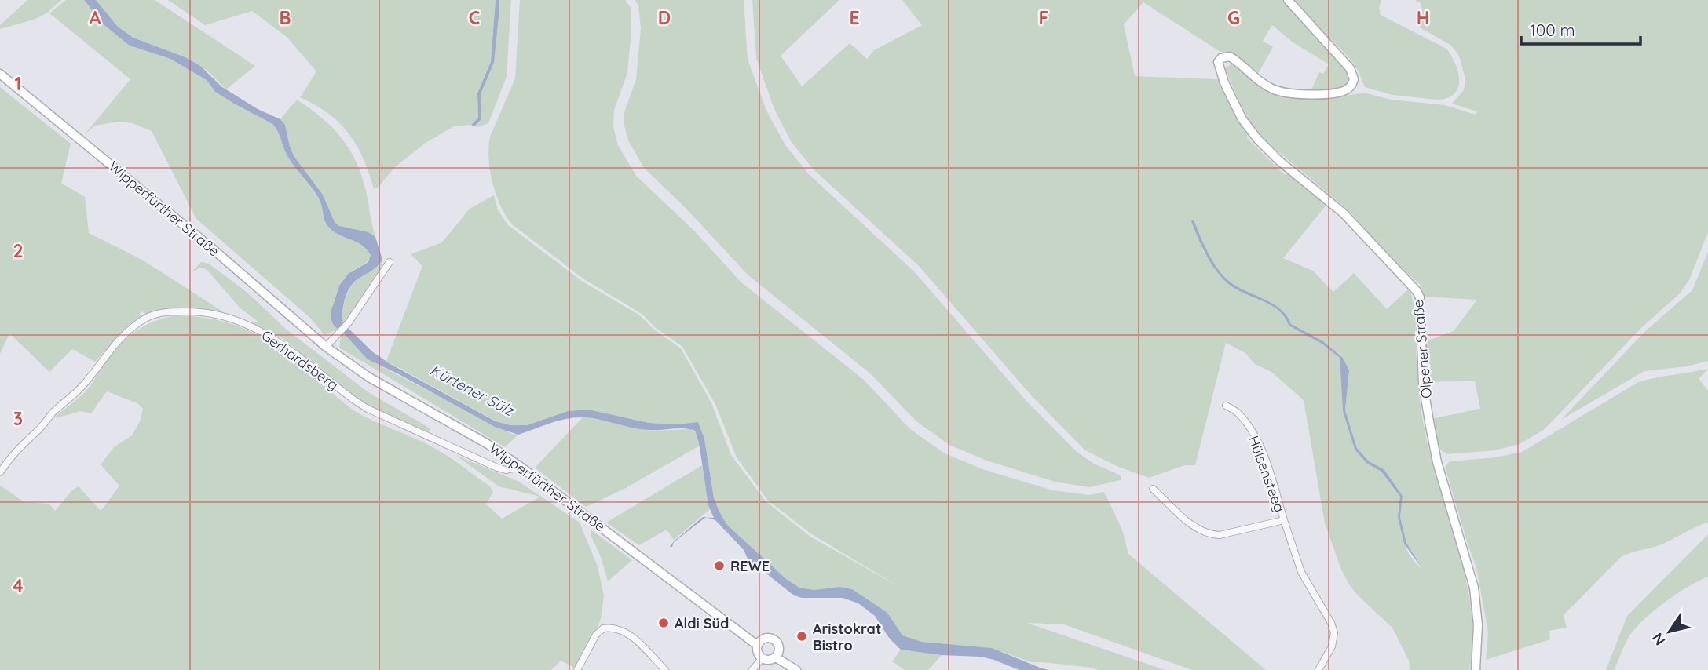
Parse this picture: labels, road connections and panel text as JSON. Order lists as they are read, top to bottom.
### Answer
{
  "streets": {
    "main road": ["Wipperfürther Straße", "Olpener Straße"],
    "street": ["Gerhardsberg", "Hülsensteeg"]
  },
  "crossings": [
    ["Wipperfürther Straße", "Gerhardsberg"]
  ],
  "water": ["Kürtener Sülz"],
  "places": ["REWE", "Aldi Süd", "Aristokrat Bistro"],
  "scale_bar": "100 m",
  "north": "bottom left",
  "grid": {
    "columns": [
      "A",
      "B",
      "C",
      "D",
      "E",
      "F",
      "G",
      "H"
    ],
    "rows": [
      "1",
      "2",
      "3",
      "4"
    ]
  }
}
